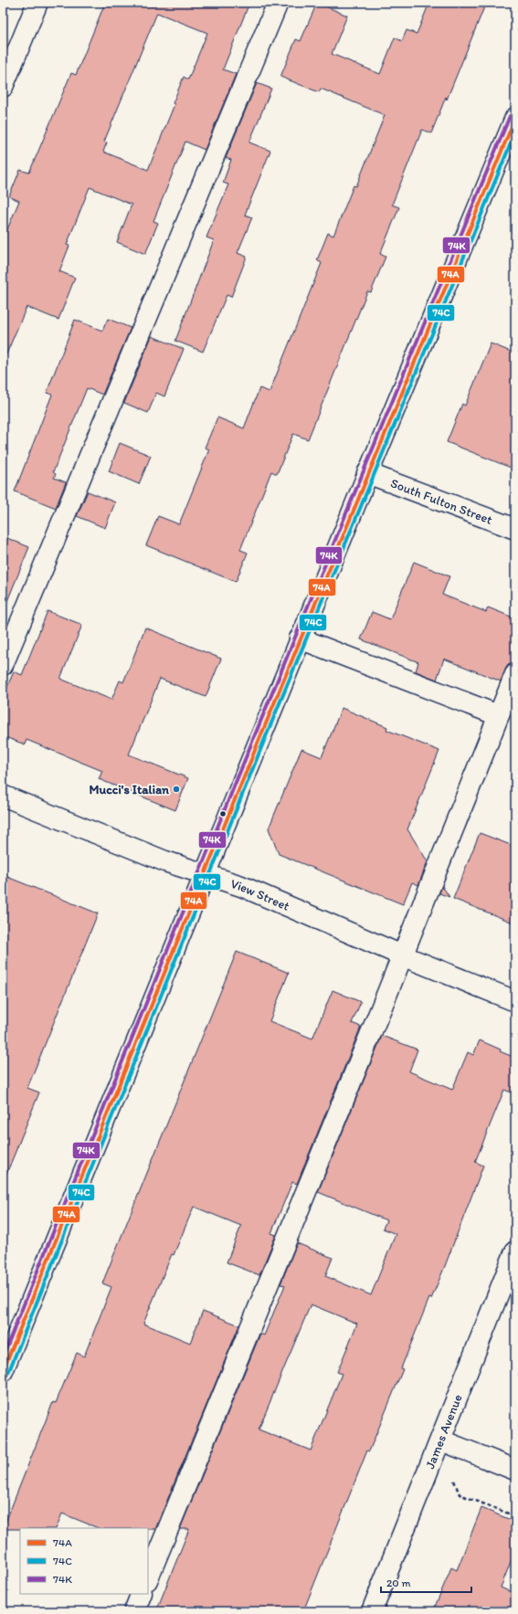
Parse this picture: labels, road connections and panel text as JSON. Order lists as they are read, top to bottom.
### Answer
{
  "streets": {
    "street": ["South Fulton Street", "View Street", "James Avenue"]
  },
  "places": ["Mucci's Italian"],
  "lines": ["transit line 74K", "transit line 74A", "transit line 74C"],
  "legend": ["74A", "74C", "74K"],
  "scale_bar": "20 m"
}
